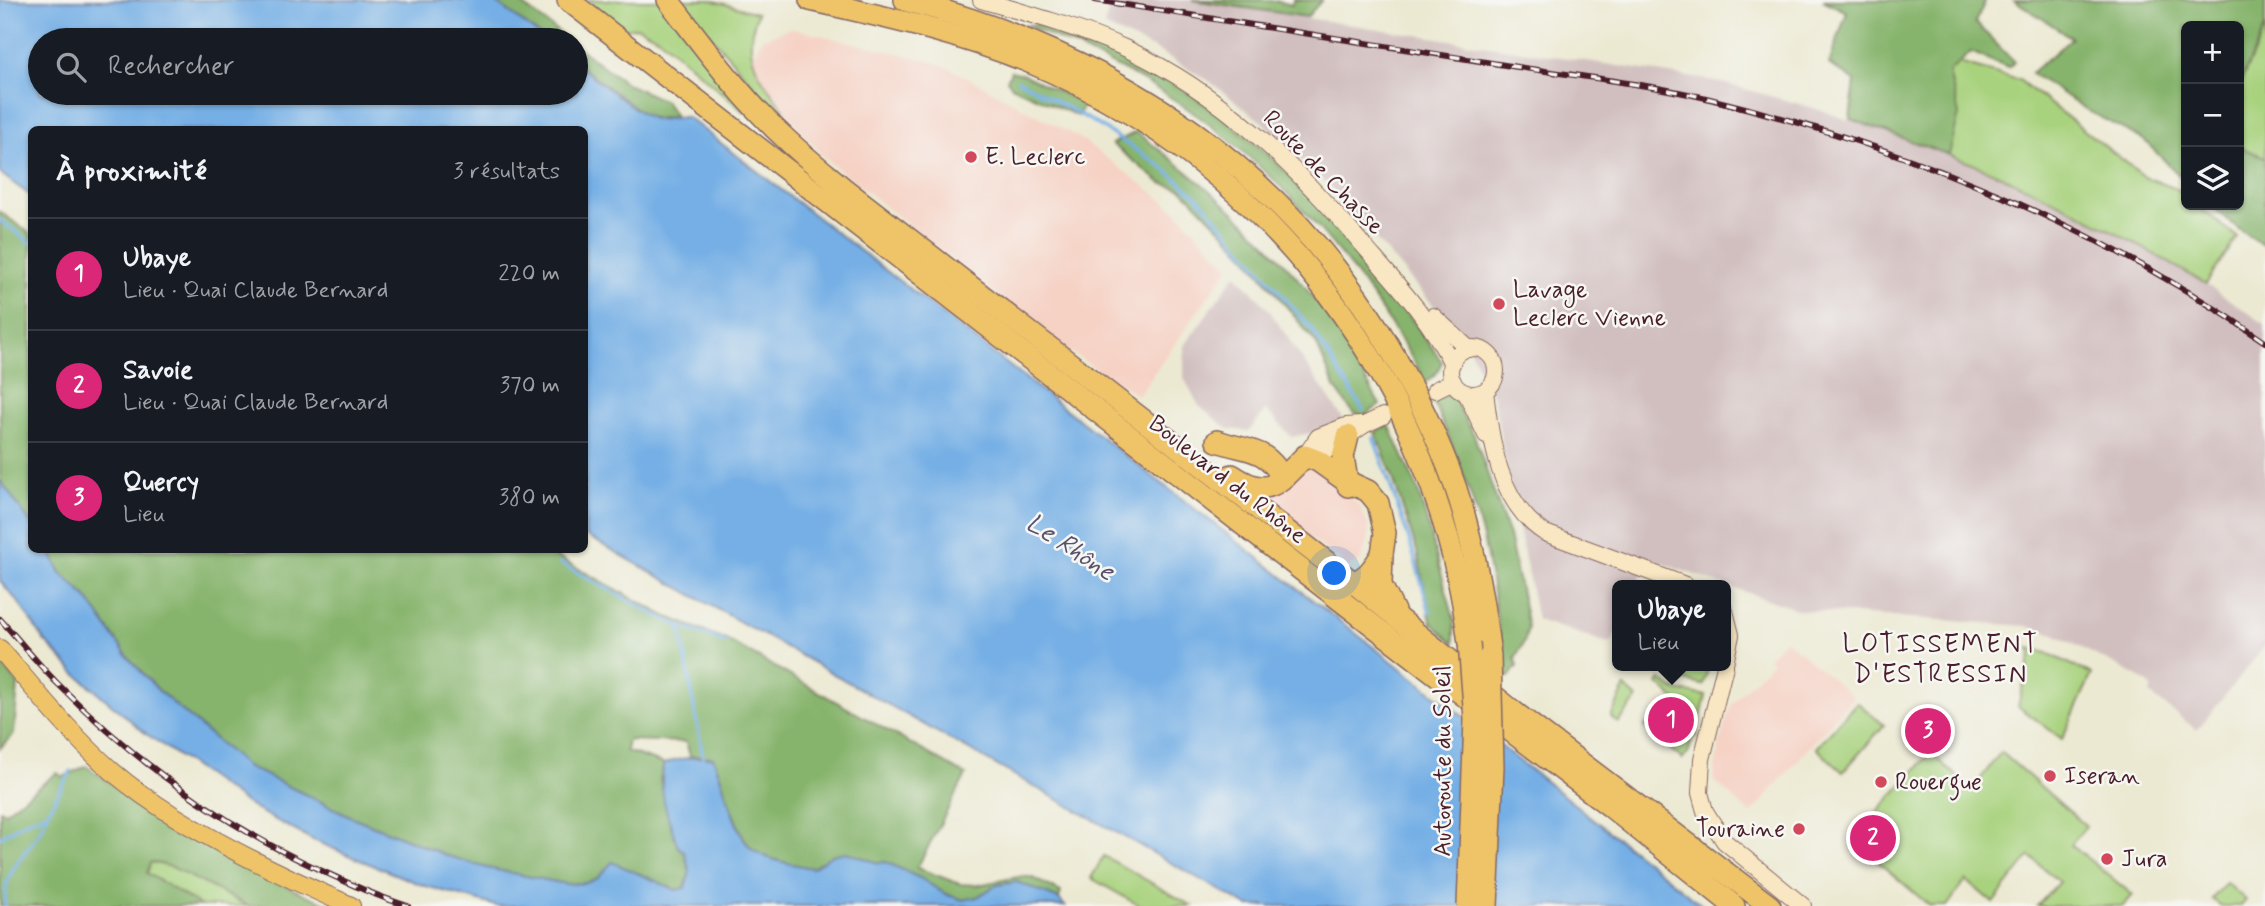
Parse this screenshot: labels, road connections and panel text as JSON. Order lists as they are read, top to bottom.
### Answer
{
  "streets": {
    "highway": ["Boulevard du Rhône", "Autoroute du Soleil"],
    "main road": ["Route de Chasse"]
  },
  "districts": ["LOTISSEMENT D'ESTRESSIN"],
  "water": ["Le Rhône"],
  "places": [
    "E. Leclerc",
    "Lavage Leclerc Vienne",
    "Iseran",
    "Rouergue",
    "Touraine",
    "Jura"
  ],
  "page": {
    "map_buttons": ["+", "−"],
    "search": "Rechercher",
    "heading": ["À proximité", "3 résultats"],
    "list": [
      {
        "mark": "1",
        "name": "Ubaye",
        "note": "Lieu · Quai Claude Bernard",
        "value": "220 m"
      },
      {
        "mark": "2",
        "name": "Savoie",
        "note": "Lieu · Quai Claude Bernard",
        "value": "370 m"
      },
      {
        "mark": "3",
        "name": "Quercy",
        "note": "Lieu",
        "value": "380 m"
      }
    ],
    "popup": ["Ubaye", "Lieu"],
    "pins": ["1", "3", "2"]
  }
}
